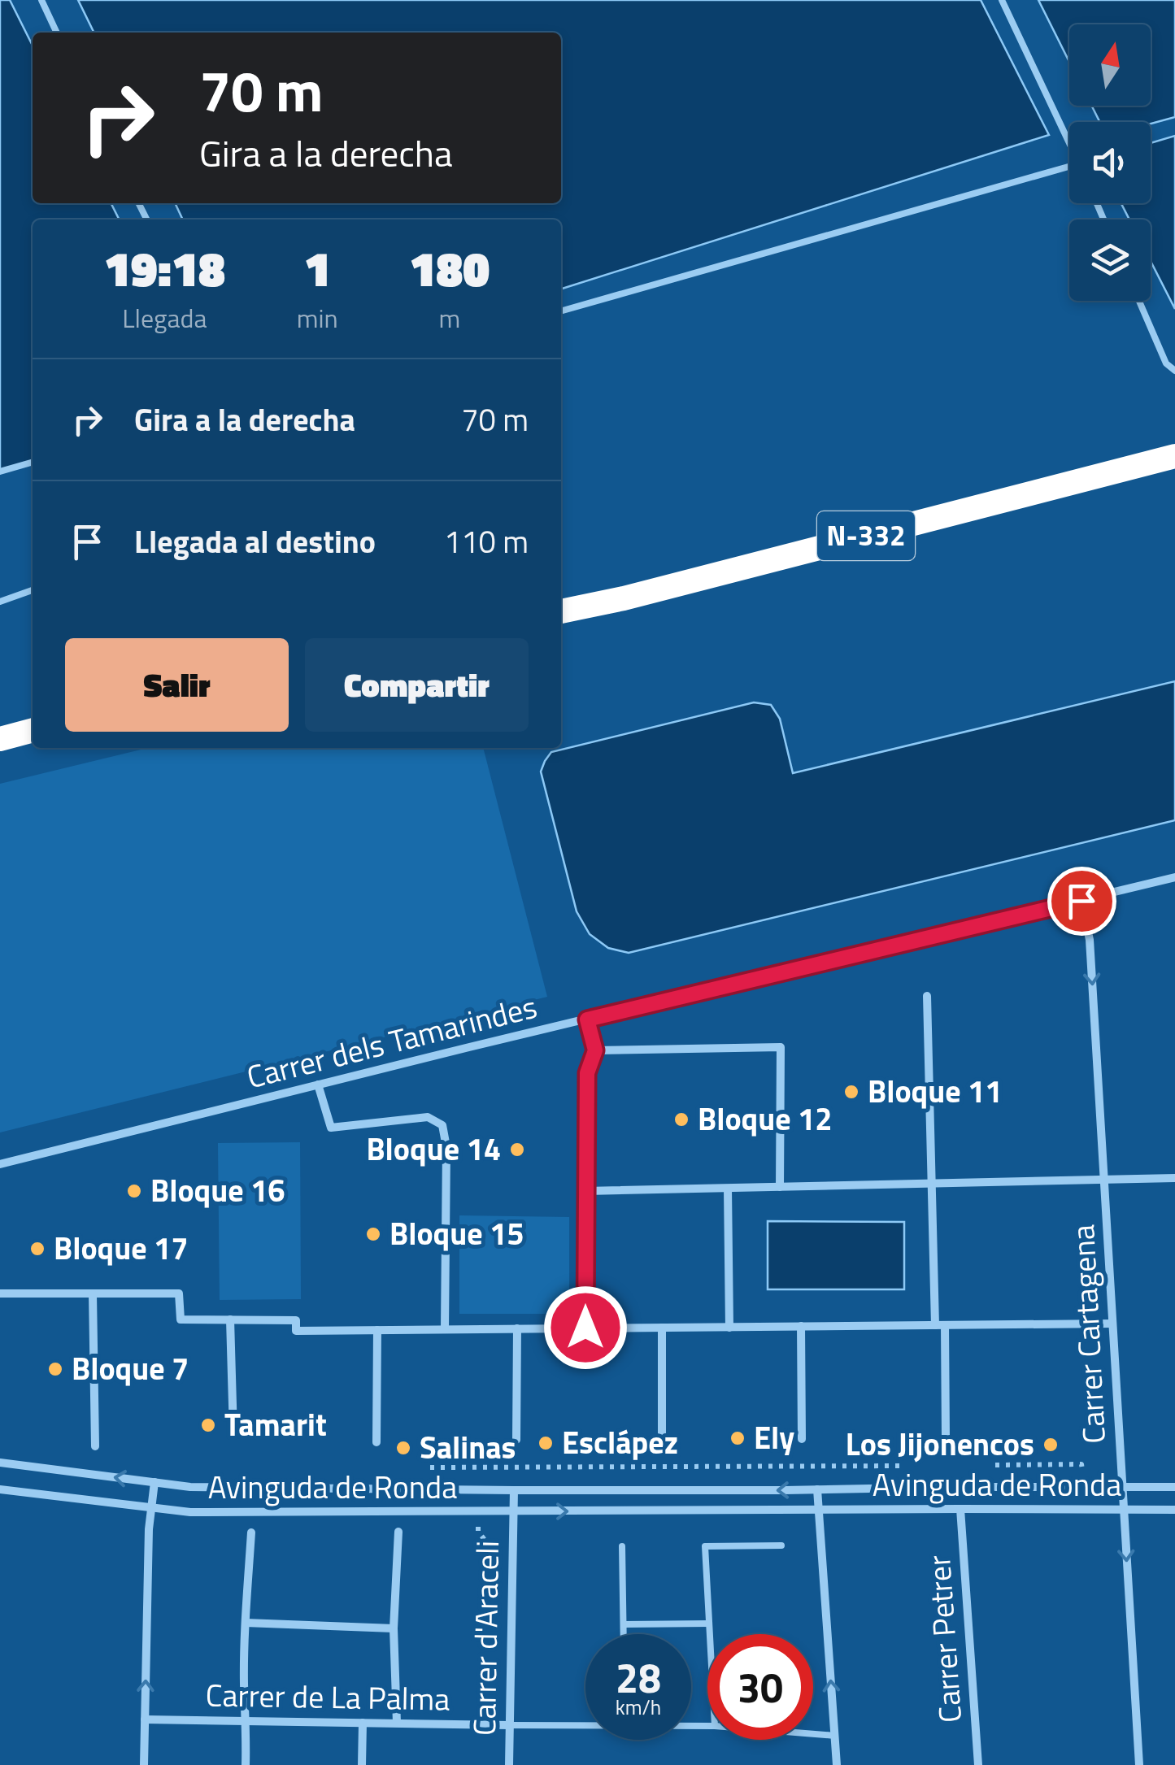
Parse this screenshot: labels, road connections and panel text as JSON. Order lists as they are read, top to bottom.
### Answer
{
  "streets": {
    "highway": ["N-332"],
    "street": [
      "Carrer dels Tamarindes",
      "Carrer Cartagena",
      "Avinguda de Ronda",
      "Carrer d'Araceli",
      "Carrer Petrer",
      "Carrer de La Palma"
    ]
  },
  "crossings": [
    ["Carrer dels Tamarindes", "Carrer Cartagena"],
    ["Carrer Cartagena", "Avinguda de Ronda"],
    ["Avinguda de Ronda", "Carrer d'Araceli"],
    ["Avinguda de Ronda", "Carrer Petrer"],
    ["Carrer d'Araceli", "Carrer de La Palma"]
  ],
  "one_way": ["Carrer Cartagena"],
  "places": [
    "Bloque 11",
    "Bloque 12",
    "Bloque 14",
    "Bloque 16",
    "Bloque 15",
    "Bloque 17",
    "Bloque 7",
    "Tamarit",
    "Ely",
    "Esclápez",
    "Los Jijonencos",
    "Salinas"
  ],
  "north": "top",
  "page": {
    "turn": ["70 m", "Gira a la derecha"],
    "eta": [
      "19:18",
      "Llegada",
      "1",
      "min",
      "180",
      "m"
    ],
    "list": [
      {
        "name": "Gira a la derecha",
        "value": "70 m"
      },
      {
        "name": "Llegada al destino",
        "value": "110 m"
      }
    ],
    "buttons": ["Salir", "Compartir"],
    "speed": "28 km/h",
    "limit": "30"
  }
}
